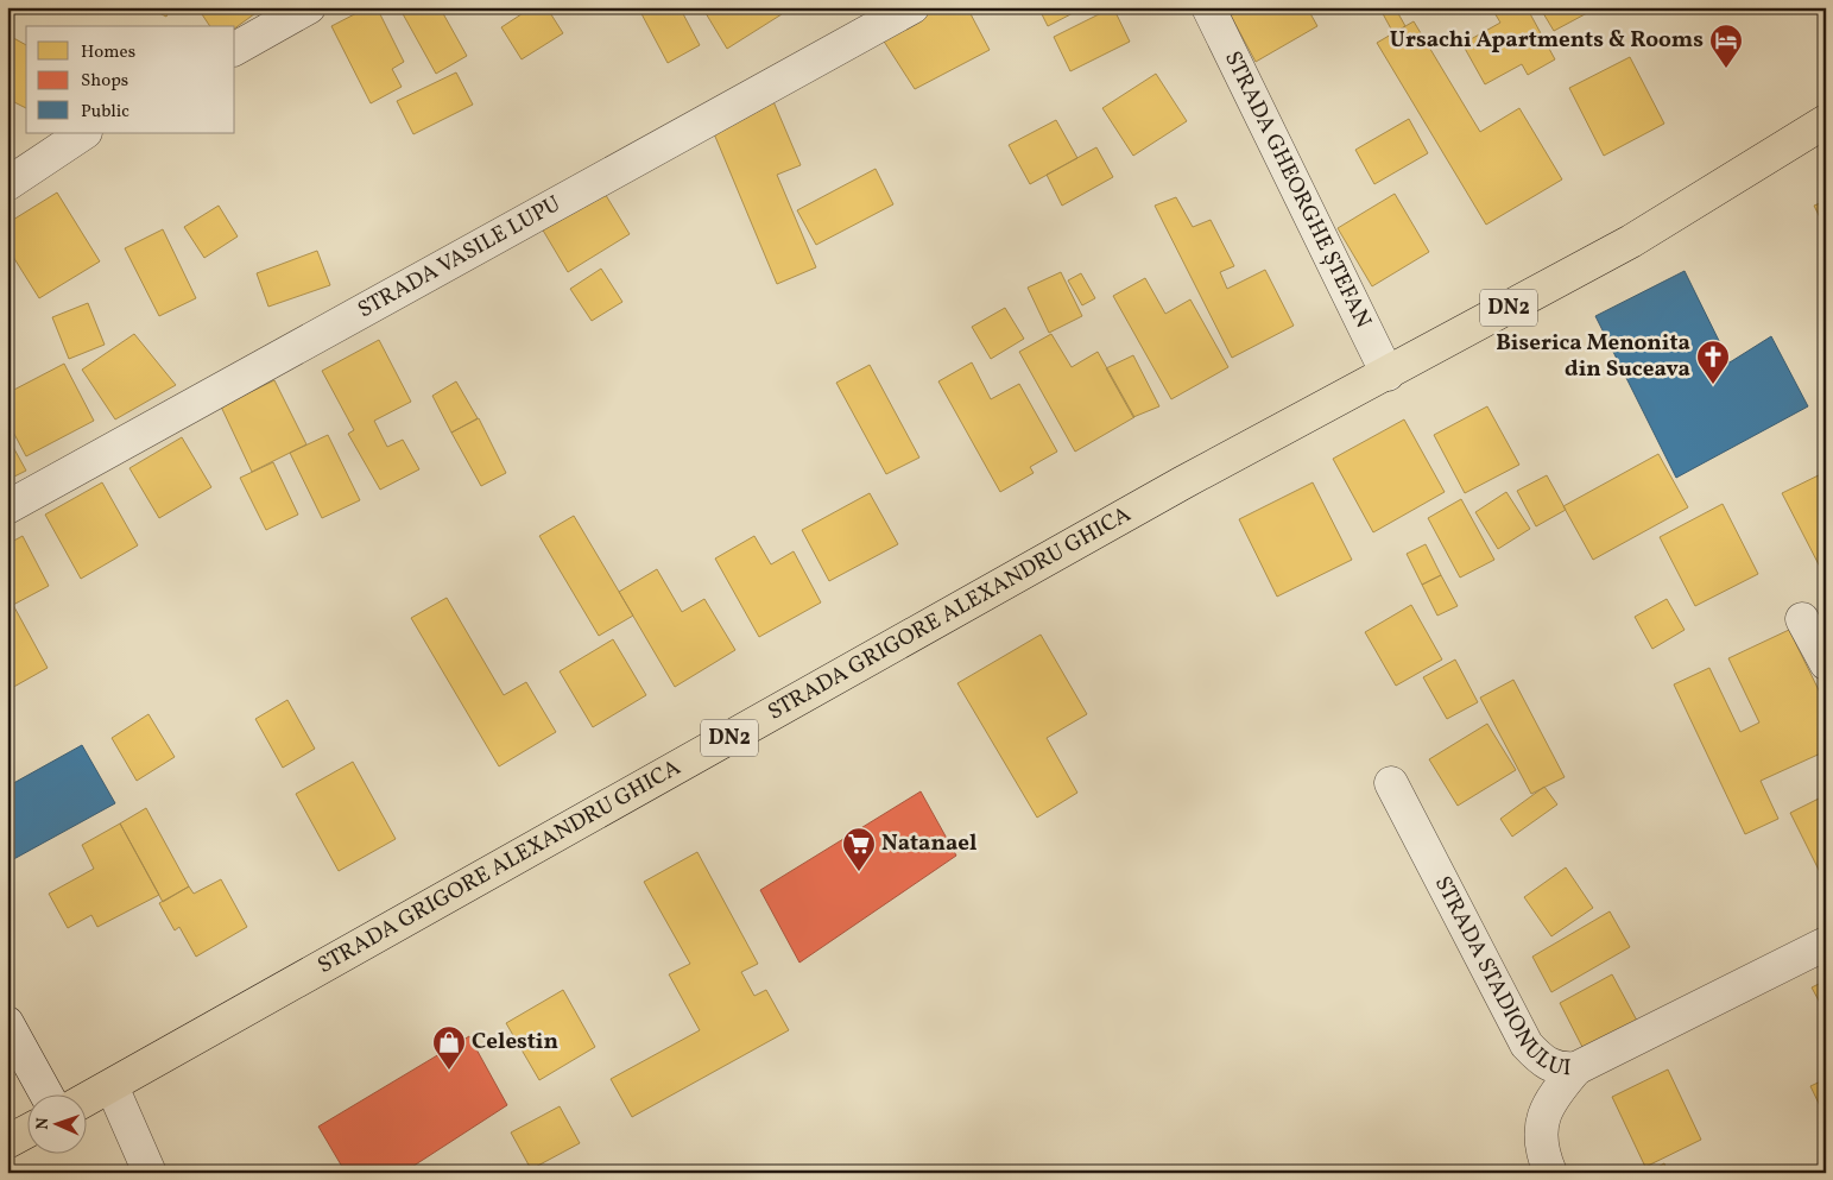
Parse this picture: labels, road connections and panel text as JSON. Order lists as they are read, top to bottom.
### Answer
{
  "streets": {
    "main road": ["DN2", "STRADA GRIGORE ALEXANDRU GHICA"],
    "street": ["STRADA GHEORGHE ȘTEFAN", "STRADA VASILE LUPU", "STRADA STADIONULUI"]
  },
  "crossings": [
    ["STRADA GHEORGHE ȘTEFAN", "STRADA GRIGORE ALEXANDRU GHICA"]
  ],
  "places": {
    "hotel": ["Ursachi Apartments & Rooms"],
    "church": ["Biserica Menonita din Suceava"],
    "supermarket": ["Natanael"],
    "shop": ["Celestin"]
  },
  "legend": ["Homes", "Shops", "Public"],
  "north": "left"
}
